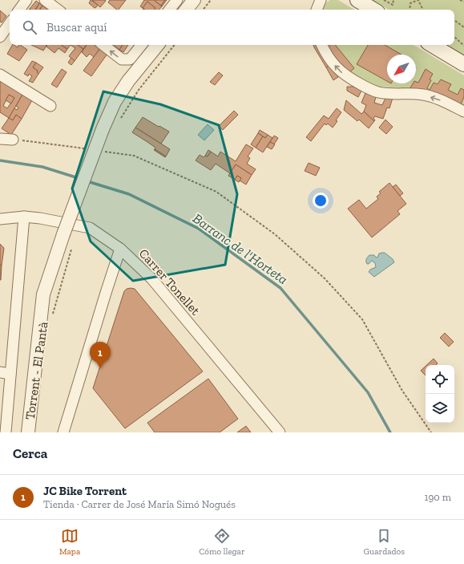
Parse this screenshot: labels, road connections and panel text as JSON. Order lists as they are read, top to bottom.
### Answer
{
  "streets": {
    "street": ["Carrer Tonellet"],
    "path": ["Torrent - El Pantà"]
  },
  "water": ["Barranc de l'Horteta"],
  "north": "bottom left",
  "page": {
    "search": "Buscar aquí",
    "pins": "1",
    "heading": "Cerca",
    "list": [
      {
        "mark": "1",
        "name": "JC Bike Torrent",
        "note": "Tienda · Carrer de José María Simó Nogués",
        "value": "190 m"
      }
    ],
    "nav": ["Mapa", "Cómo llegar", "Guardados"]
  }
}
